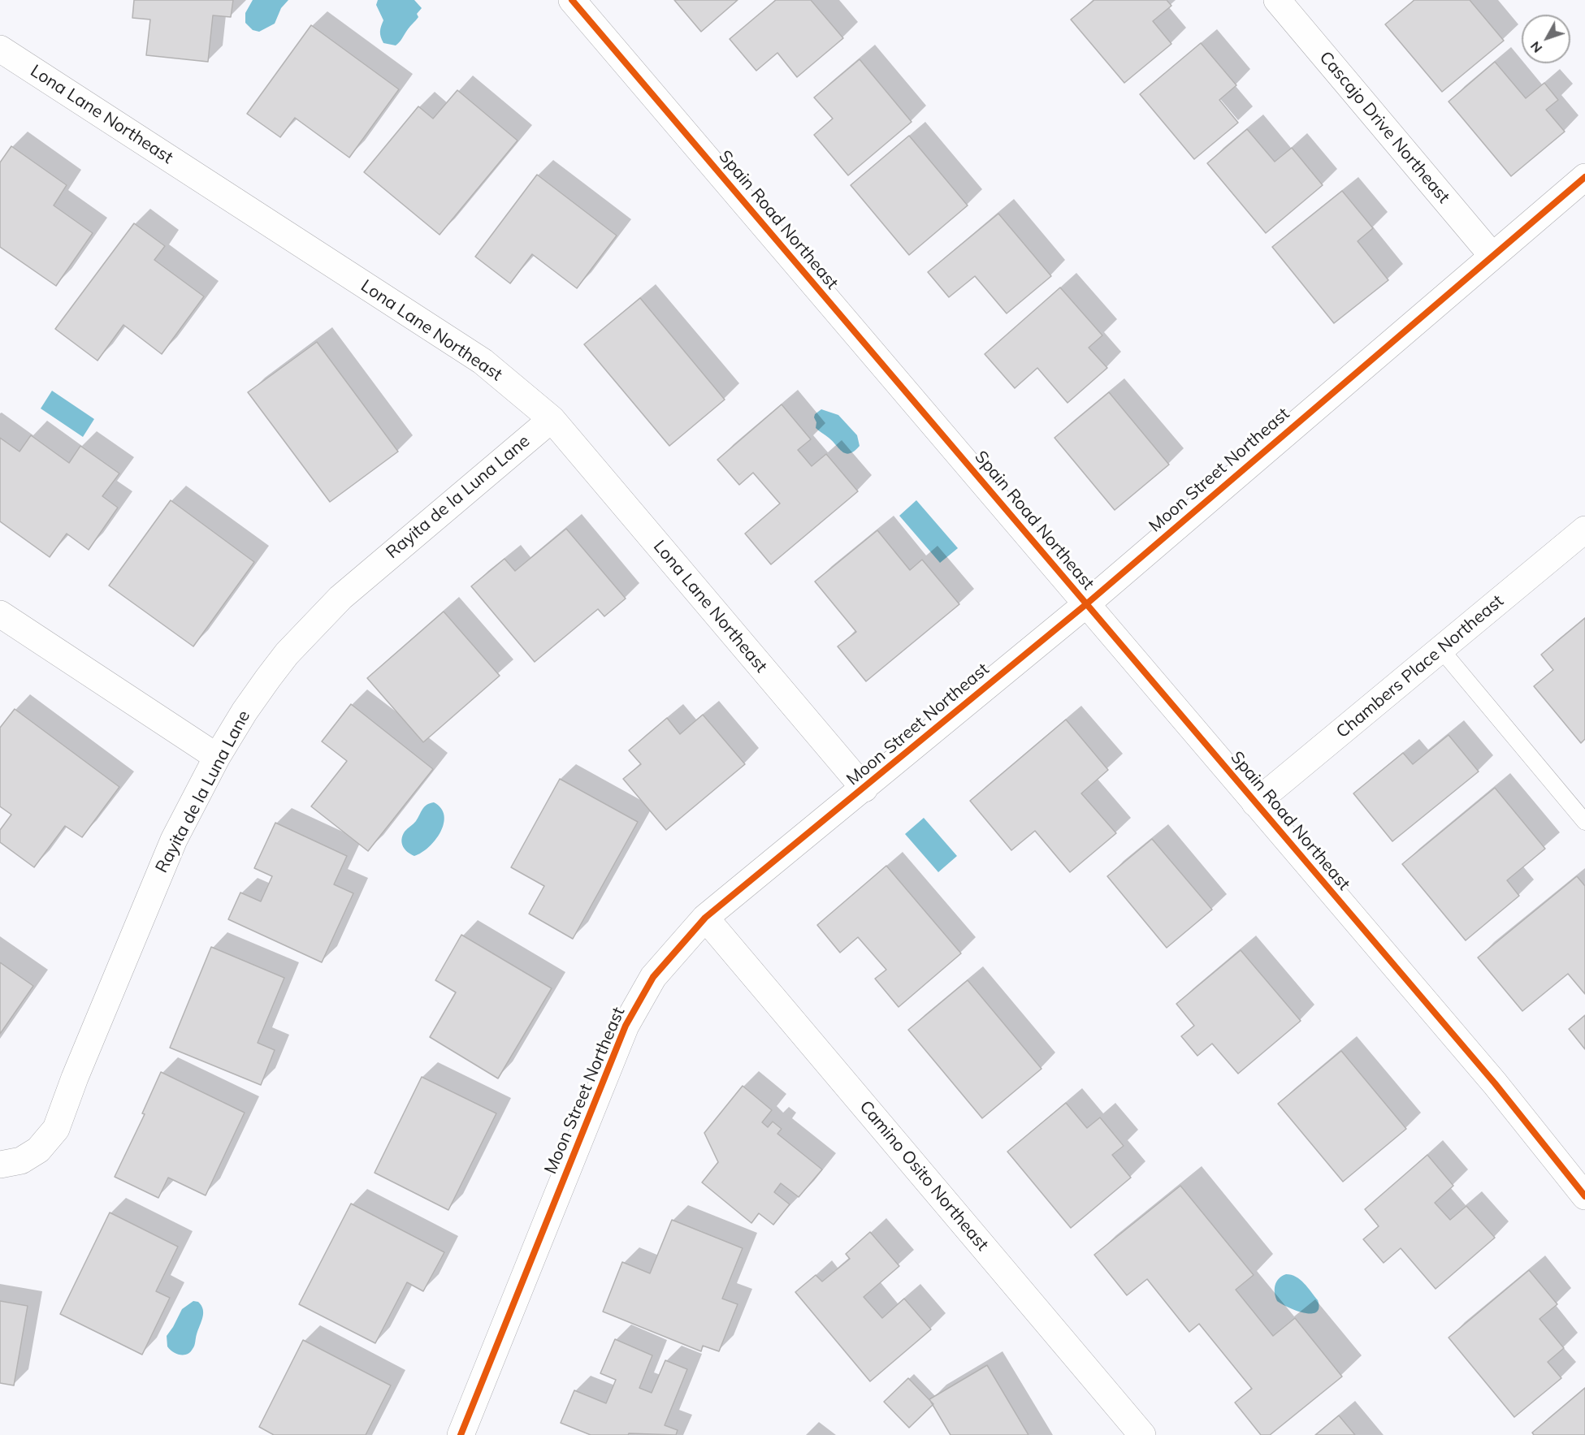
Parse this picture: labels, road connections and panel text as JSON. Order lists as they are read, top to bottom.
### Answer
{
  "streets": {
    "street": [
      "Lona Lane Northeast",
      "Cascajo Drive Northeast",
      "Spain Road Northeast",
      "Moon Street Northeast",
      "Rayita de la Luna Lane",
      "Chambers Place Northeast",
      "Camino Osito Northeast"
    ]
  },
  "crossings": [
    ["Lona Lane Northeast", "Moon Street Northeast"],
    ["Lona Lane Northeast", "Rayita de la Luna Lane"],
    ["Cascajo Drive Northeast", "Moon Street Northeast"],
    ["Spain Road Northeast", "Moon Street Northeast"],
    ["Spain Road Northeast", "Chambers Place Northeast"],
    ["Moon Street Northeast", "Camino Osito Northeast"]
  ],
  "north": "bottom left"
}
